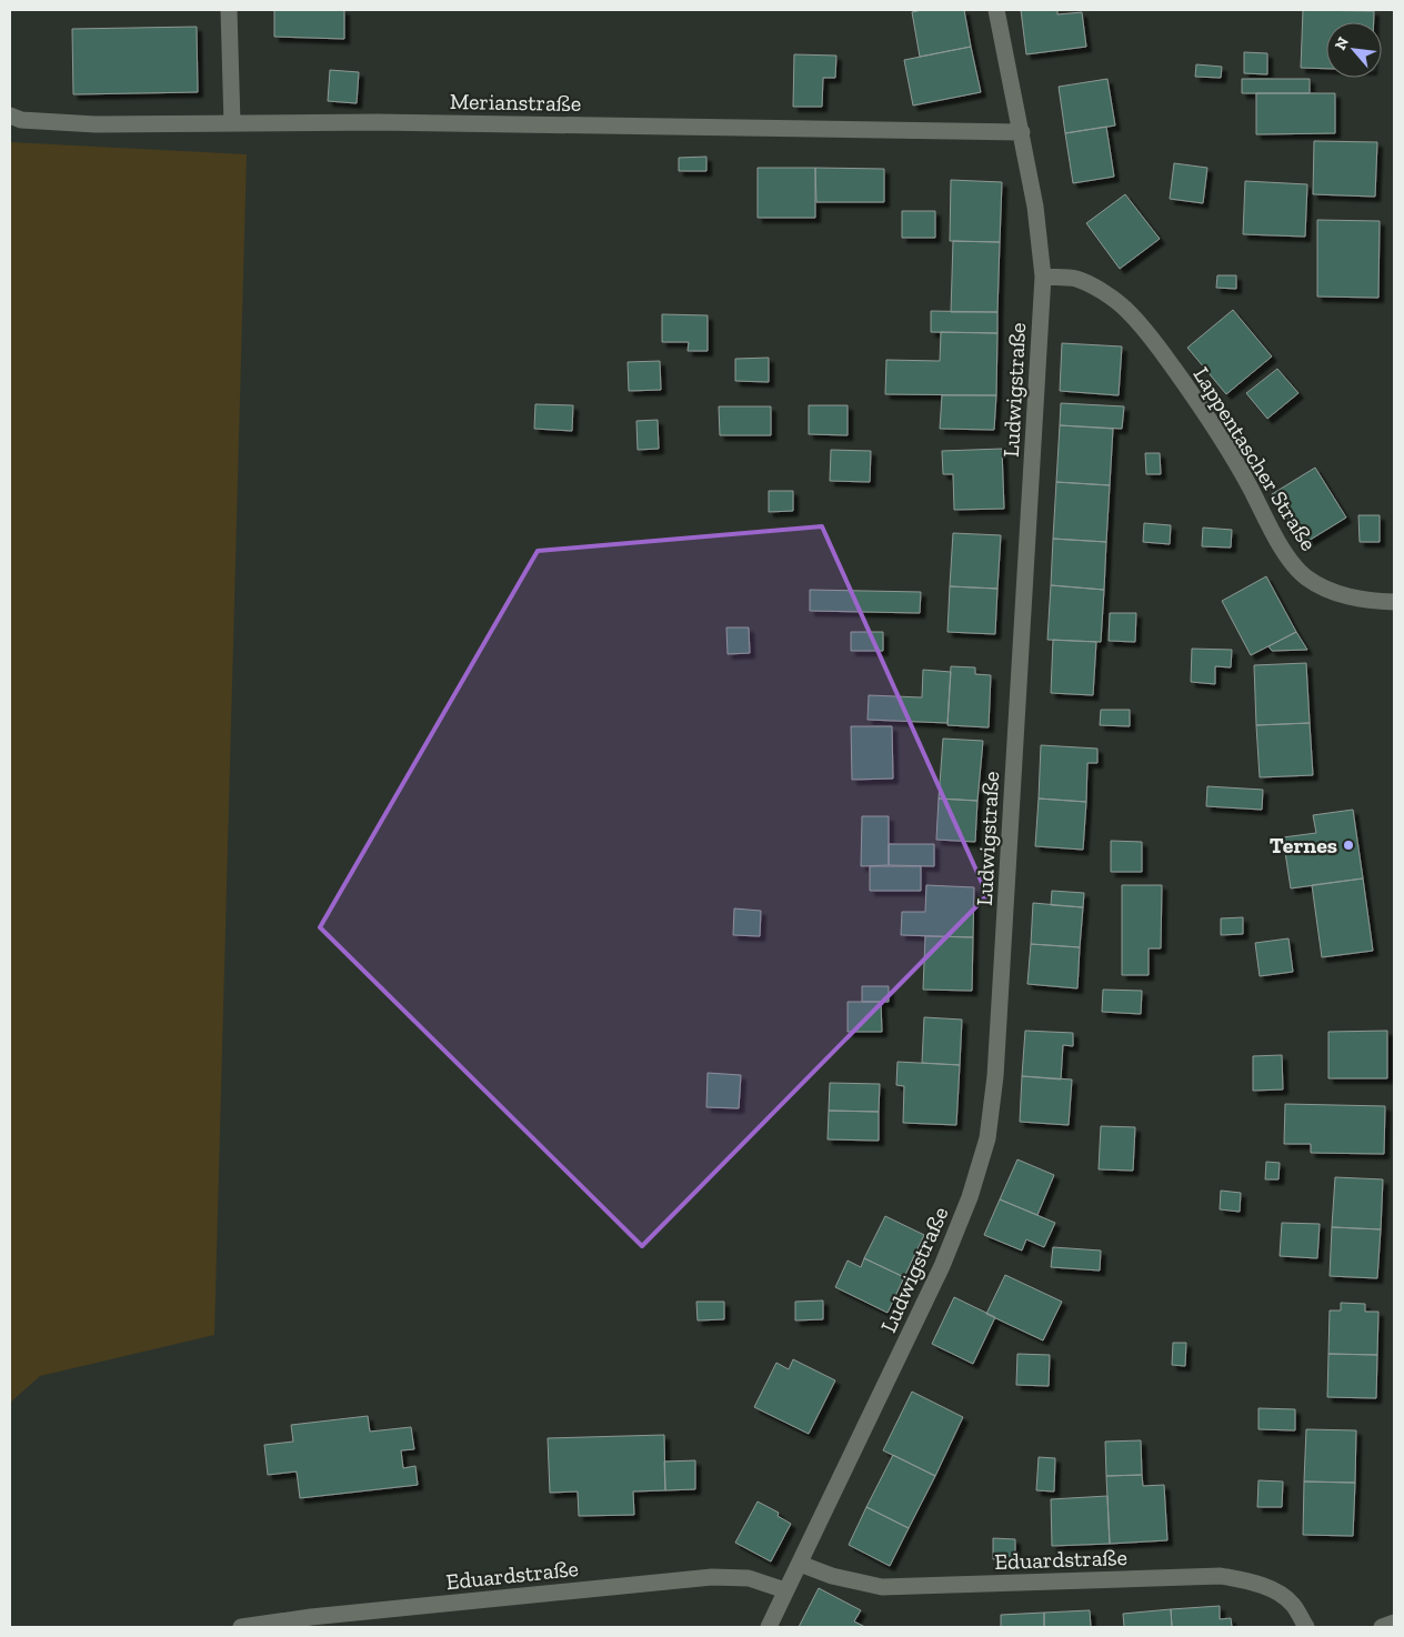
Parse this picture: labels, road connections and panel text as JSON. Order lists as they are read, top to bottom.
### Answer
{
  "streets": {
    "street": [
      "Merianstraße",
      "Ludwigstraße",
      "Lappentascher Straße",
      "Eduardstraße"
    ]
  },
  "crossings": [
    ["Merianstraße", "Ludwigstraße"],
    ["Ludwigstraße", "Lappentascher Straße"],
    ["Ludwigstraße", "Eduardstraße"]
  ],
  "places": ["Ternes"],
  "north": "top left"
}
